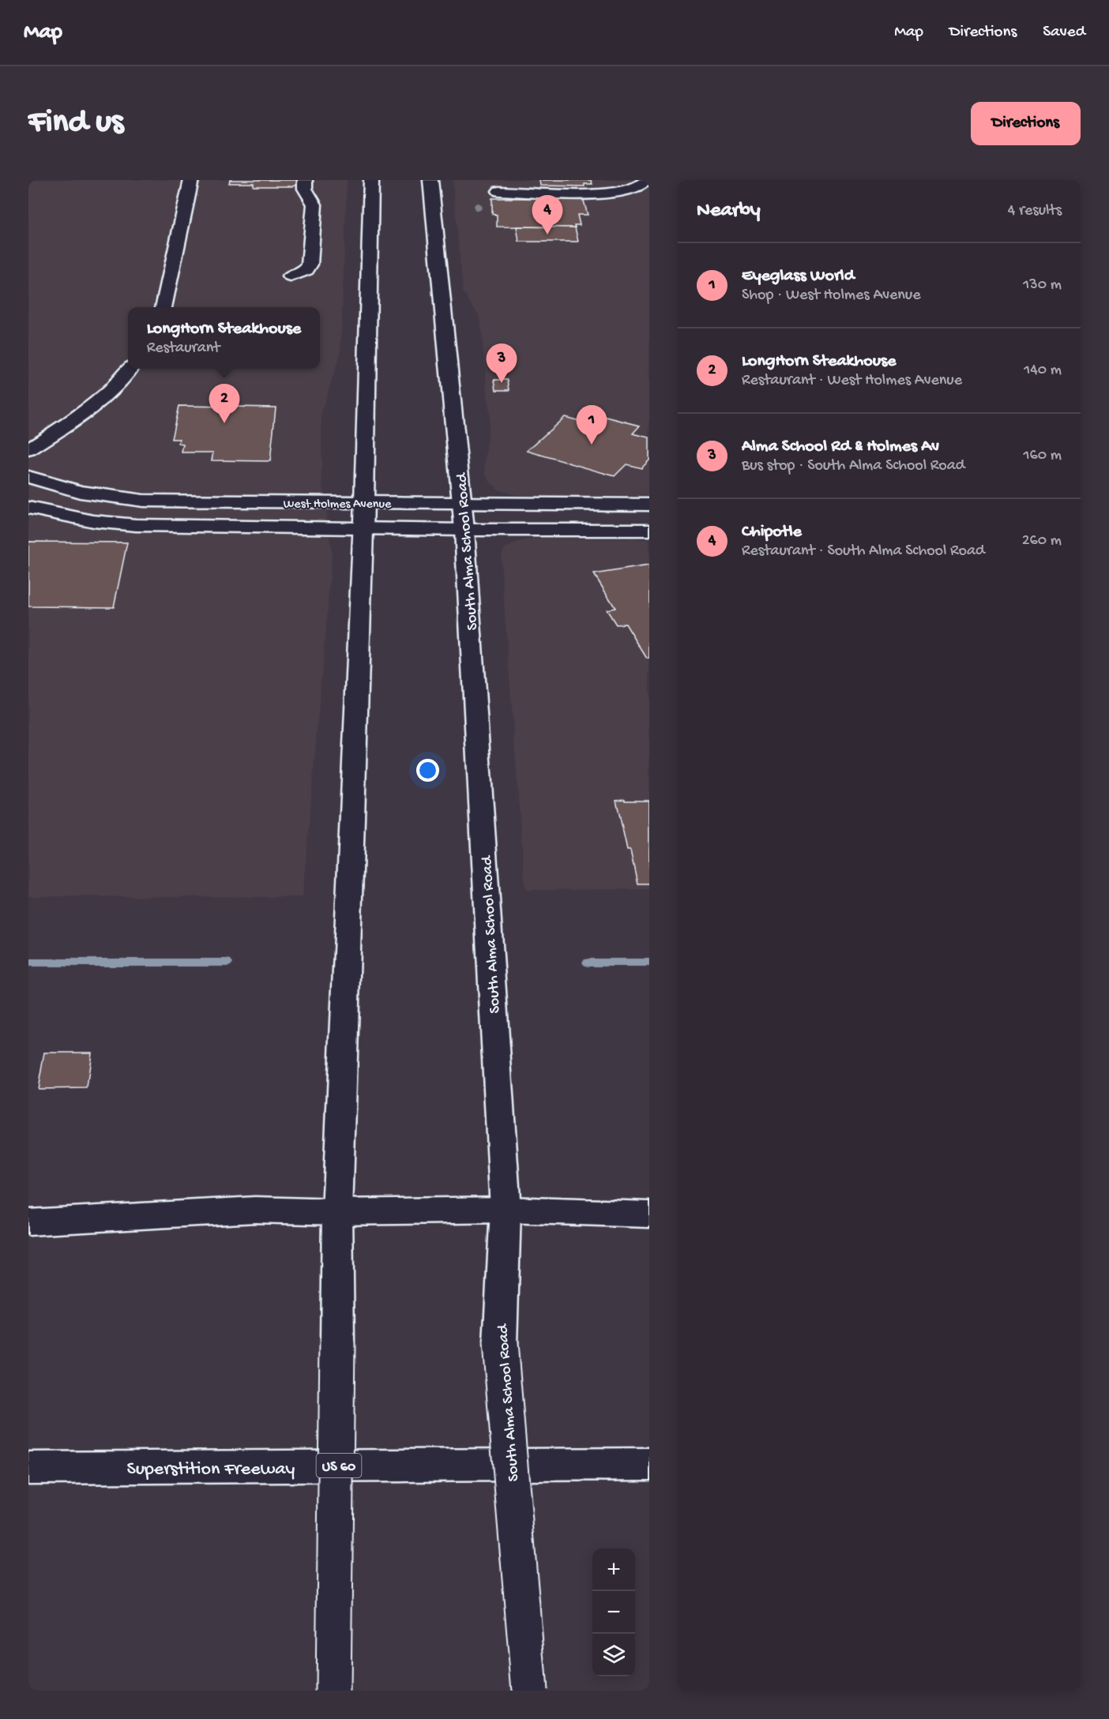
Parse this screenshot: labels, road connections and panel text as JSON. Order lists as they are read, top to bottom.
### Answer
{
  "streets": {
    "main road": [
      "West Holmes Avenue",
      "South Alma School Road",
      "US 60",
      "Superstition Freeway"
    ]
  },
  "crossings": [
    ["West Holmes Avenue", "South Alma School Road"]
  ],
  "page": {
    "header": "Map",
    "nav": ["Map", "Directions", "Saved"],
    "buttons": "Directions",
    "title": "Find us",
    "heading": ["Nearby", "4 results"],
    "pins": [
      "4",
      "3",
      "2",
      "1"
    ],
    "list": [
      {
        "mark": "1",
        "name": "Eyeglass World",
        "note": "Shop · West Holmes Avenue",
        "value": "130 m"
      },
      {
        "mark": "2",
        "name": "LongHorn Steakhouse",
        "note": "Restaurant · West Holmes Avenue",
        "value": "140 m"
      },
      {
        "mark": "3",
        "name": "Alma School Rd & Holmes Av",
        "note": "Bus stop · South Alma School Road",
        "value": "160 m"
      },
      {
        "mark": "4",
        "name": "Chipotle",
        "note": "Restaurant · South Alma School Road",
        "value": "260 m"
      }
    ],
    "popup": ["LongHorn Steakhouse", "Restaurant"],
    "map_buttons": ["+", "−"]
  }
}
